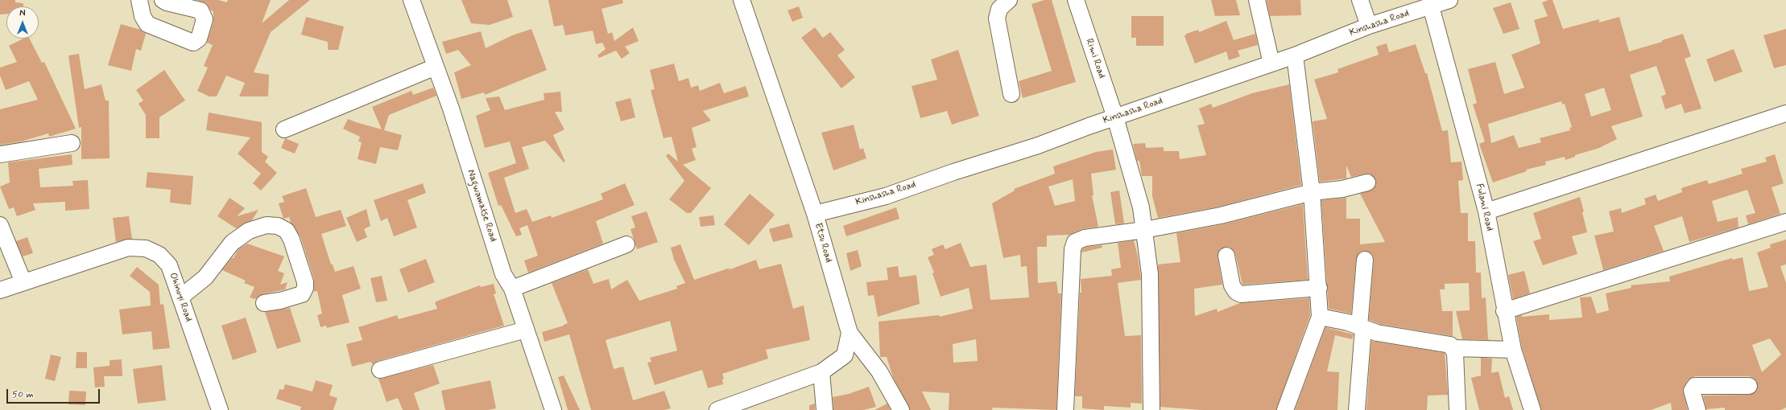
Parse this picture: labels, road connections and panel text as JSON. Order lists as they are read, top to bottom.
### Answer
{
  "streets": {
    "street": [
      "Kinshasha Road",
      "Rimi Road",
      "Nagwamatse Road",
      "Fulani Road",
      "Etsu Road",
      "Ohinoyi Road"
    ]
  },
  "crossings": [
    ["Kinshasha Road", "Rimi Road"],
    ["Kinshasha Road", "Fulani Road"],
    ["Kinshasha Road", "Etsu Road"]
  ],
  "scale_bar": "50 m",
  "north": "top"
}
